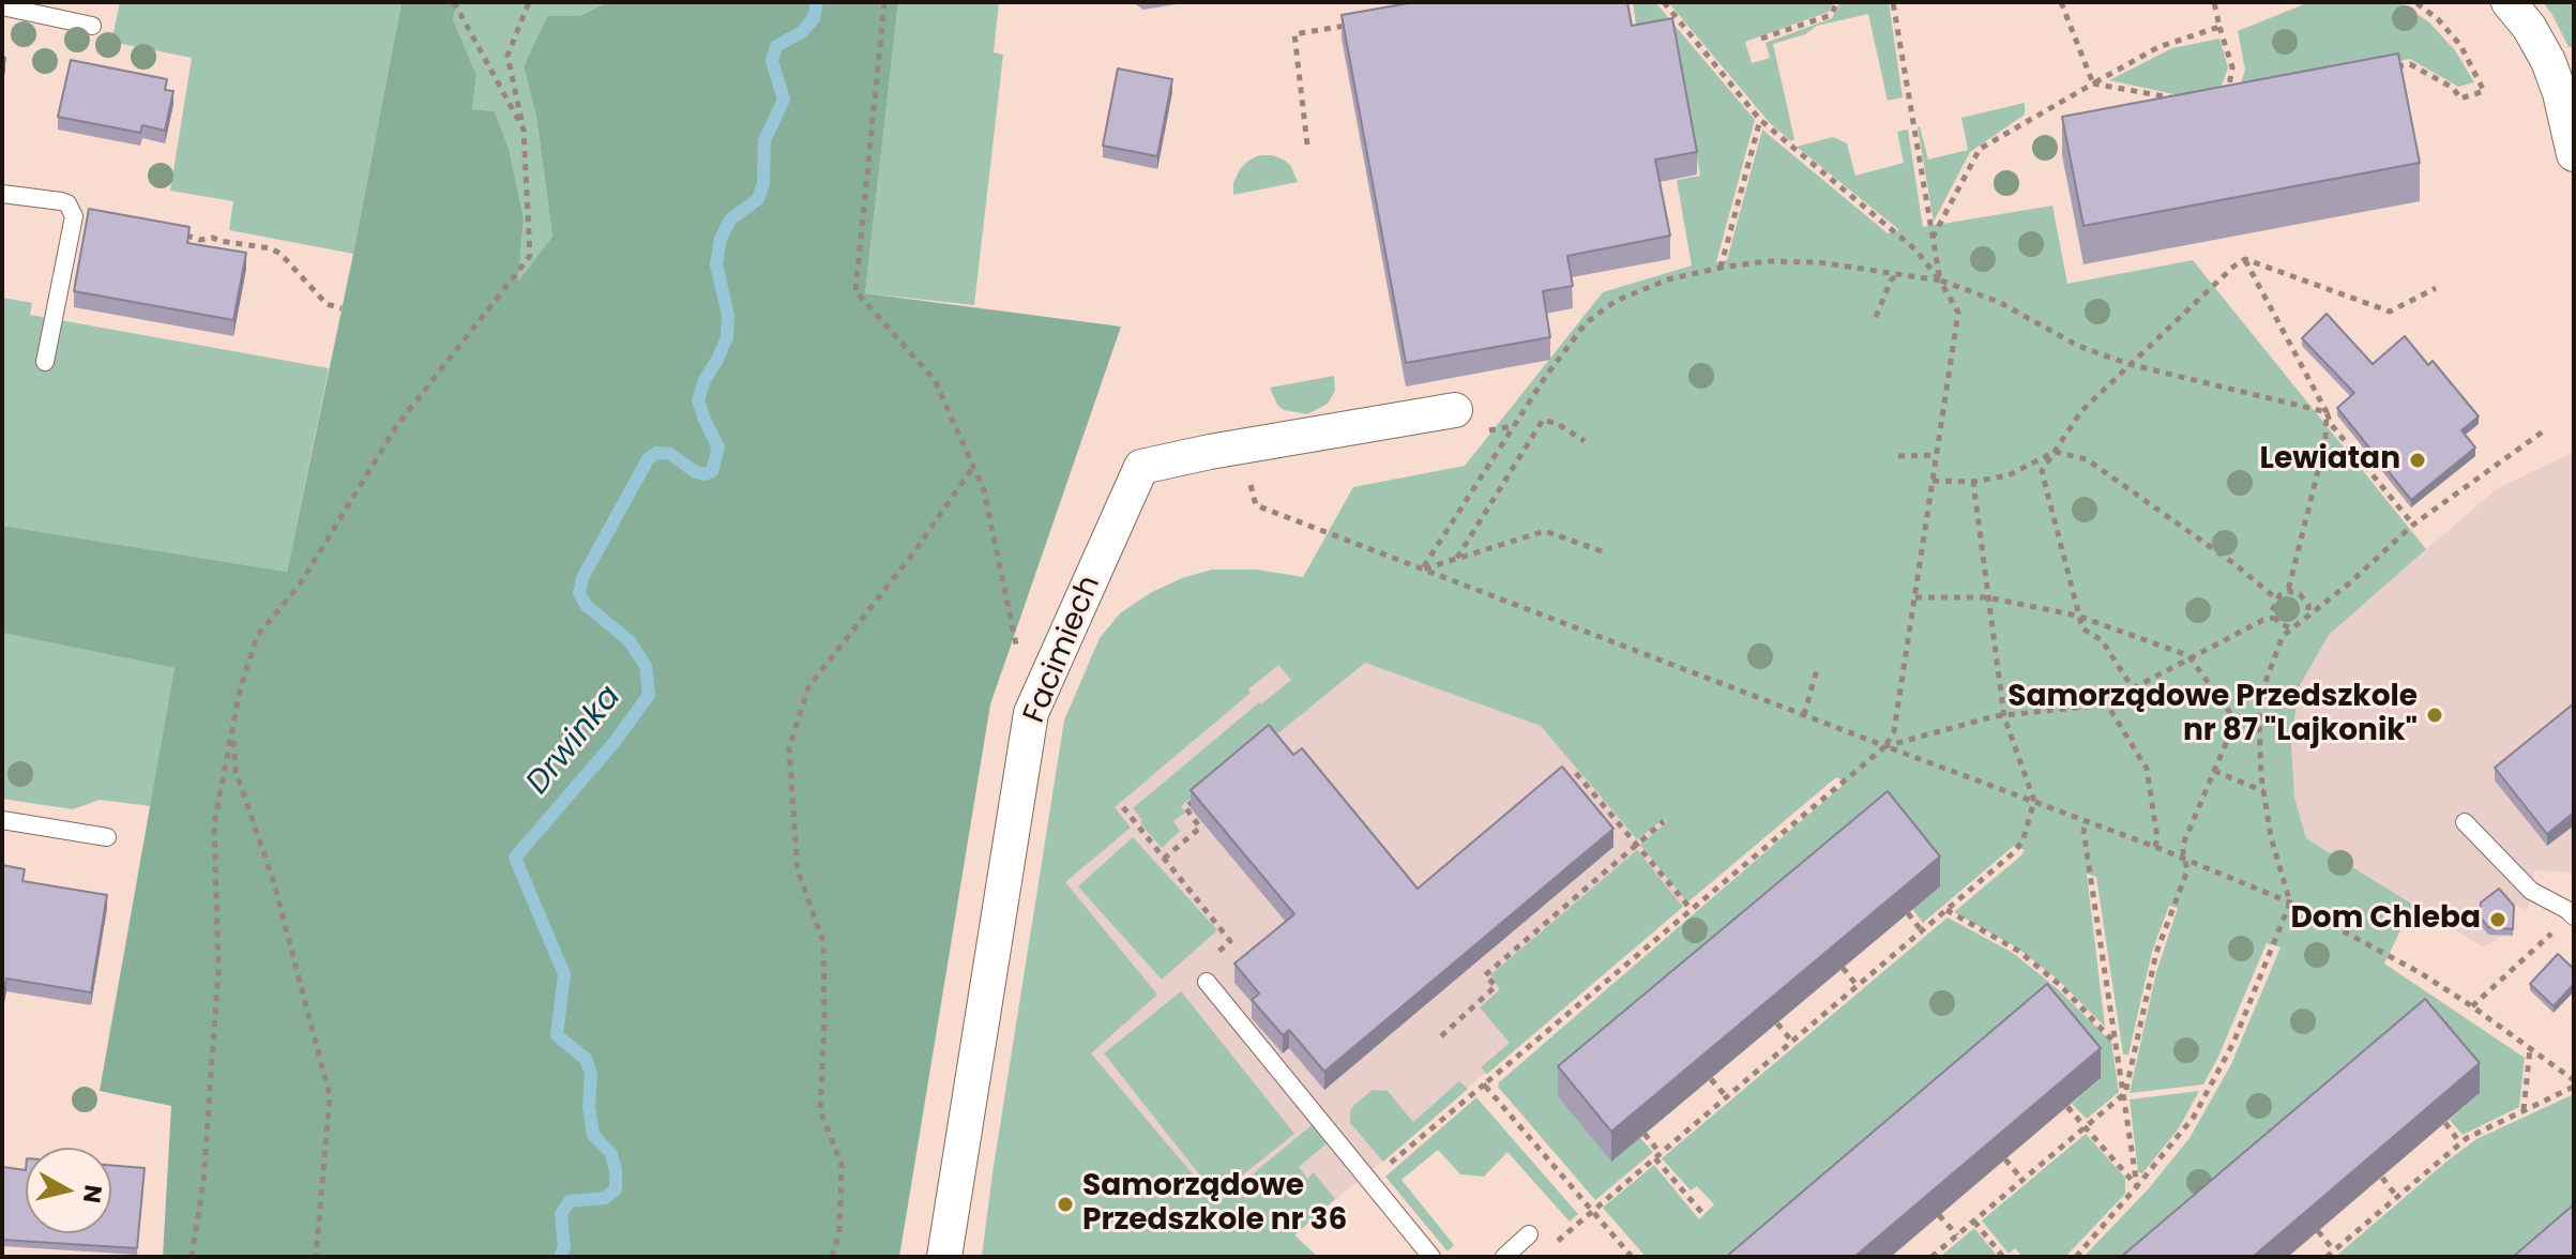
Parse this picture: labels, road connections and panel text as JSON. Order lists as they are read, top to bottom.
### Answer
{
  "streets": {
    "street": ["Facimiech"]
  },
  "water": ["Drwinka"],
  "places": [
    "Lewiatan",
    "Samorządowe Przedszkole nr 87 \"Lajkonik\"",
    "Dom Chleba",
    "Samorządowe Przedszkole nr 36"
  ],
  "north": "right"
}
